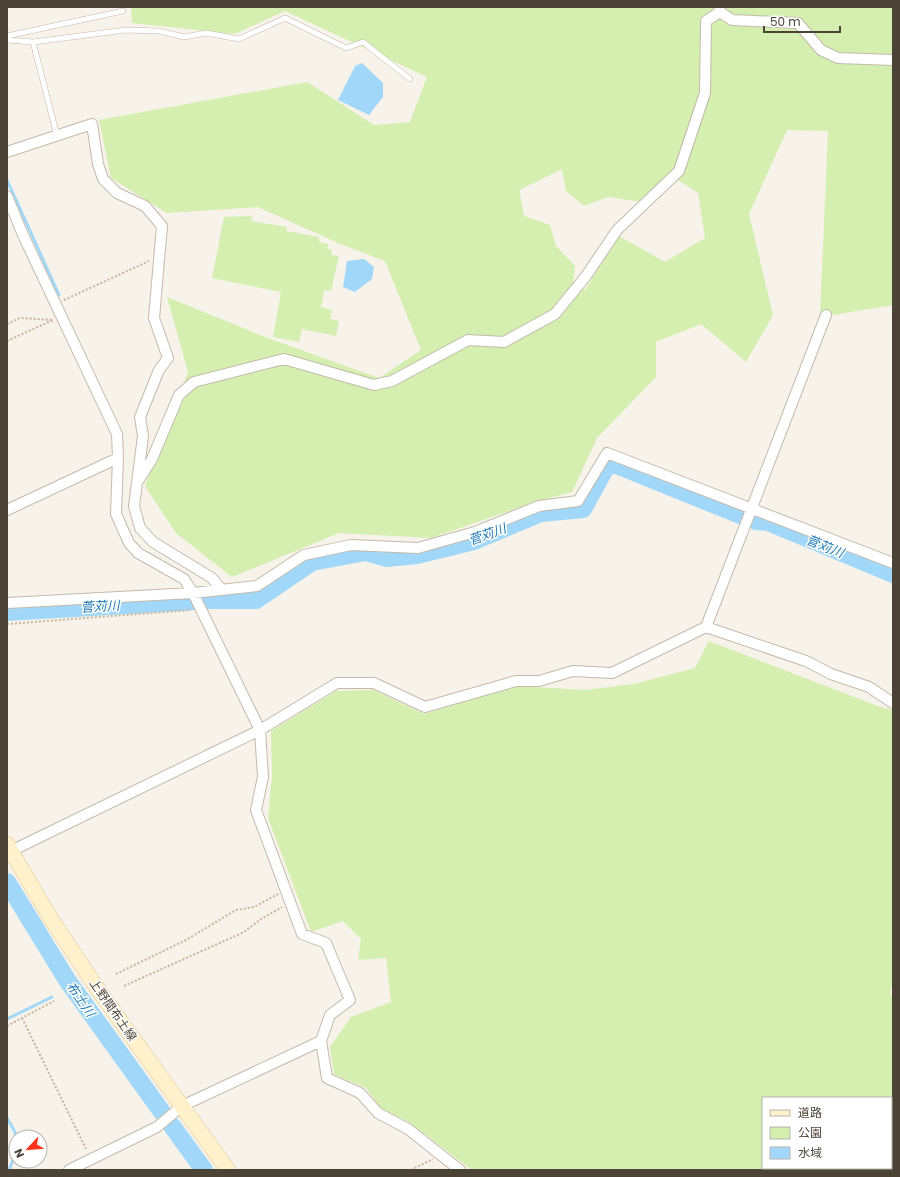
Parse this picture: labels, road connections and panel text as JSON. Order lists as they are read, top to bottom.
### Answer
{
  "streets": {
    "main road": ["上野間布土線"]
  },
  "water": ["菅苅川", "布土川"],
  "legend": ["道路", "公園", "水域"],
  "scale_bar": "50 m",
  "north": "bottom left"
}
